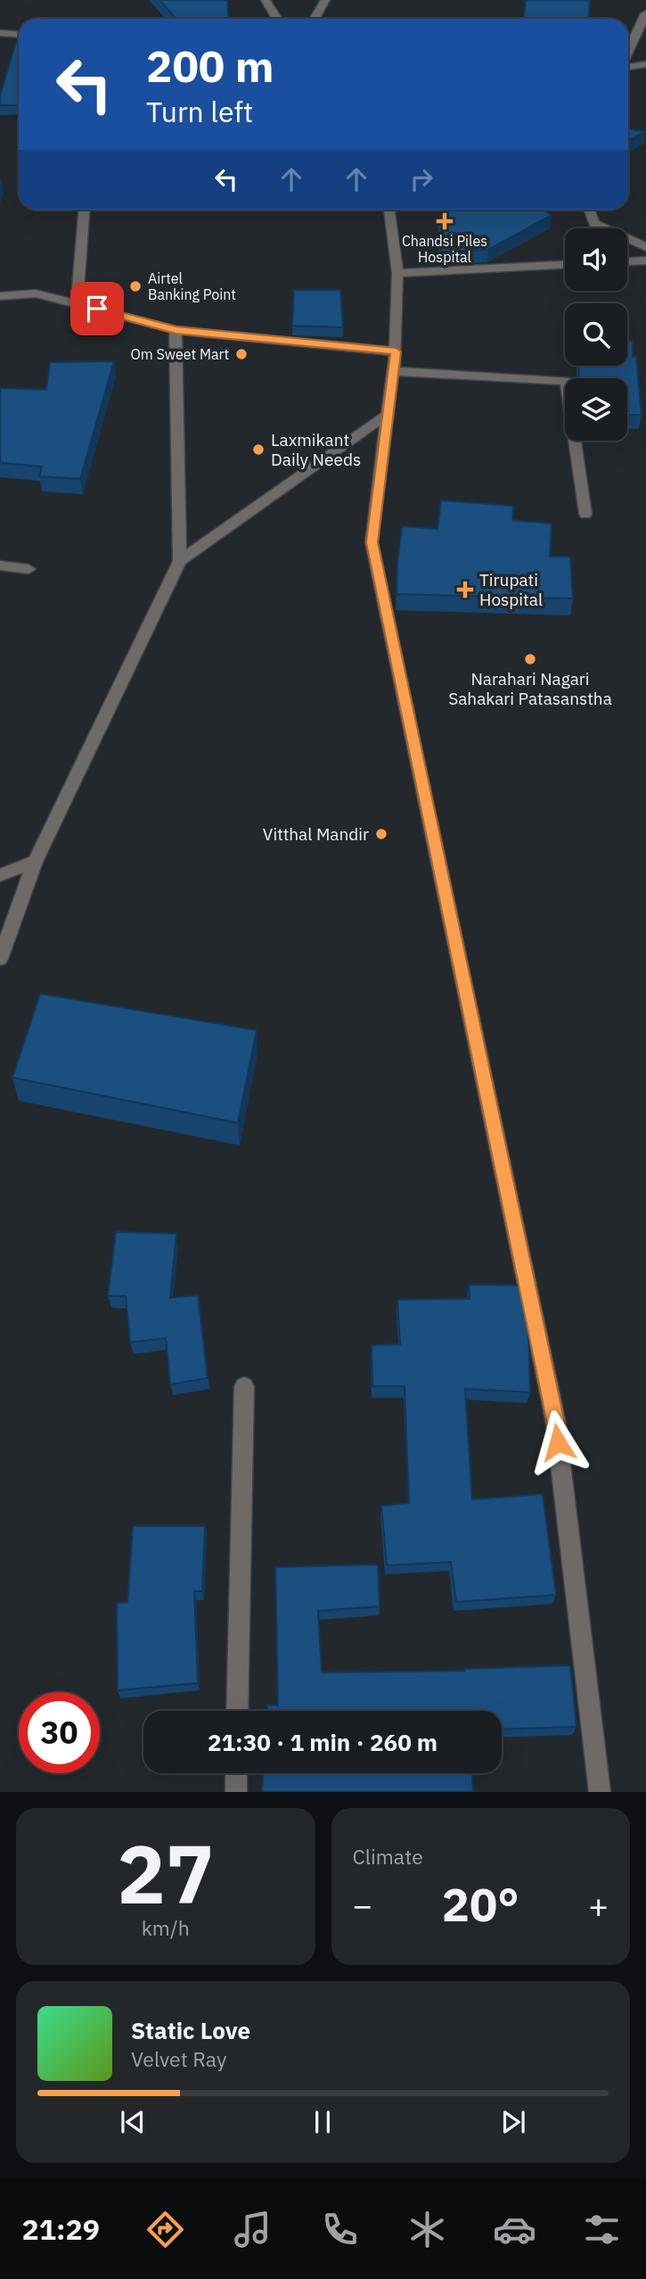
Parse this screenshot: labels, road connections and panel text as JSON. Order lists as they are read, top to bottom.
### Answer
{
  "places": {
    "health": ["Chandsi Piles Hospital", "Tirupati Hospital"],
    "other": [
      "Airtel Banking Point",
      "Om Sweet Mart",
      "Laxmikant Daily Needs",
      "Narahari Nagari Sahakari Patasanstha",
      "Vitthal Mandir"
    ]
  },
  "page": {
    "turn": ["200 m", "Turn left"],
    "limit": "30",
    "trip": "21:30 · 1 min · 260 m",
    "tile": [
      ["27", "km/h"],
      "Climate"
    ],
    "heat": ["−", "20°", "+"],
    "song": ["Static Love", "Velvet Ray"],
    "tabs": "21:29"
  }
}
